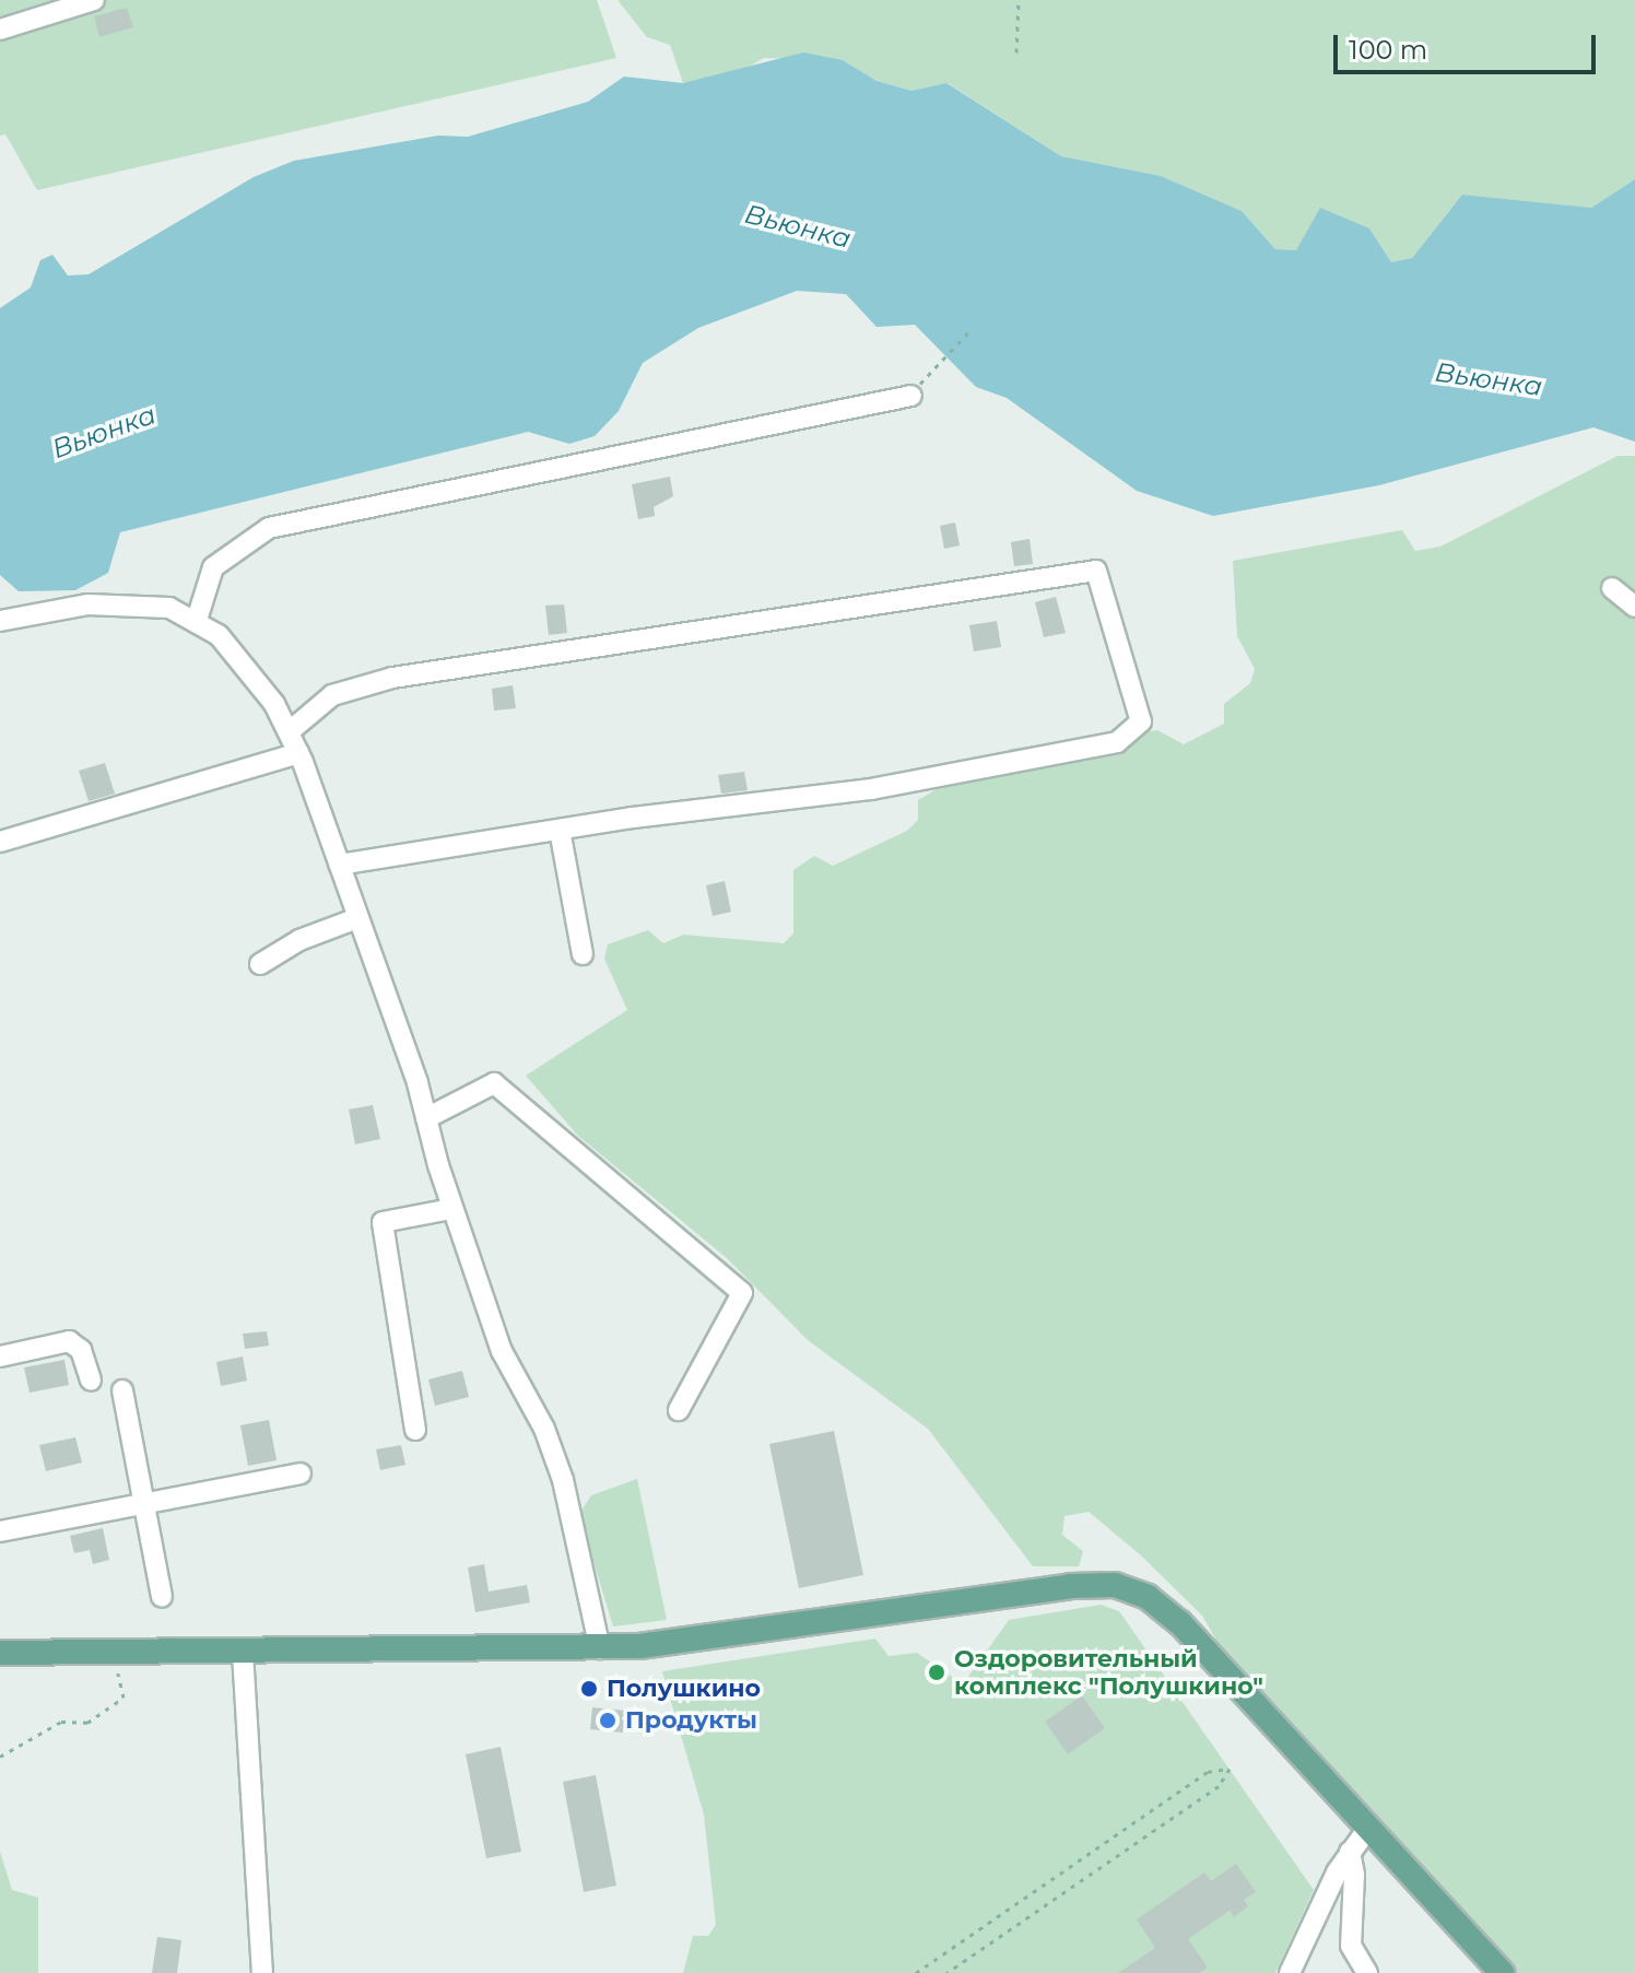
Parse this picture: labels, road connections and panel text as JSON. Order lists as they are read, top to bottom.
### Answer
{
  "water": ["Вьюнка"],
  "places": ["Оздоровительный комплекс \"Полушкино\"", "Полушкино", "Продукты"],
  "scale_bar": "100 m"
}
